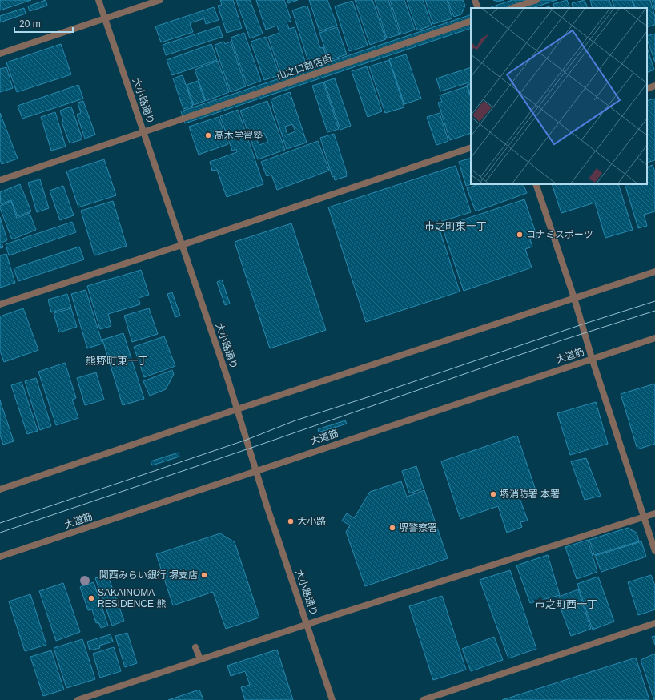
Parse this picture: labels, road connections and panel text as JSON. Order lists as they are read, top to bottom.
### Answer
{
  "streets": {
    "street": ["山之口商店街", "大小路通り", "大道筋"]
  },
  "crossings": [
    ["山之口商店街", "大小路通り"],
    ["大小路通り", "大道筋"]
  ],
  "districts": ["市之町東一丁", "熊野町東一丁", "市之町西一丁"],
  "places": [
    "高木学習塾",
    "コナミスポーツ",
    "堺消防署 本署",
    "大小路",
    "堺警察署",
    "関西みらい銀行 堺支店",
    "SAKAINOMA RESIDENCE 熊"
  ],
  "scale_bar": "20 m"
}
